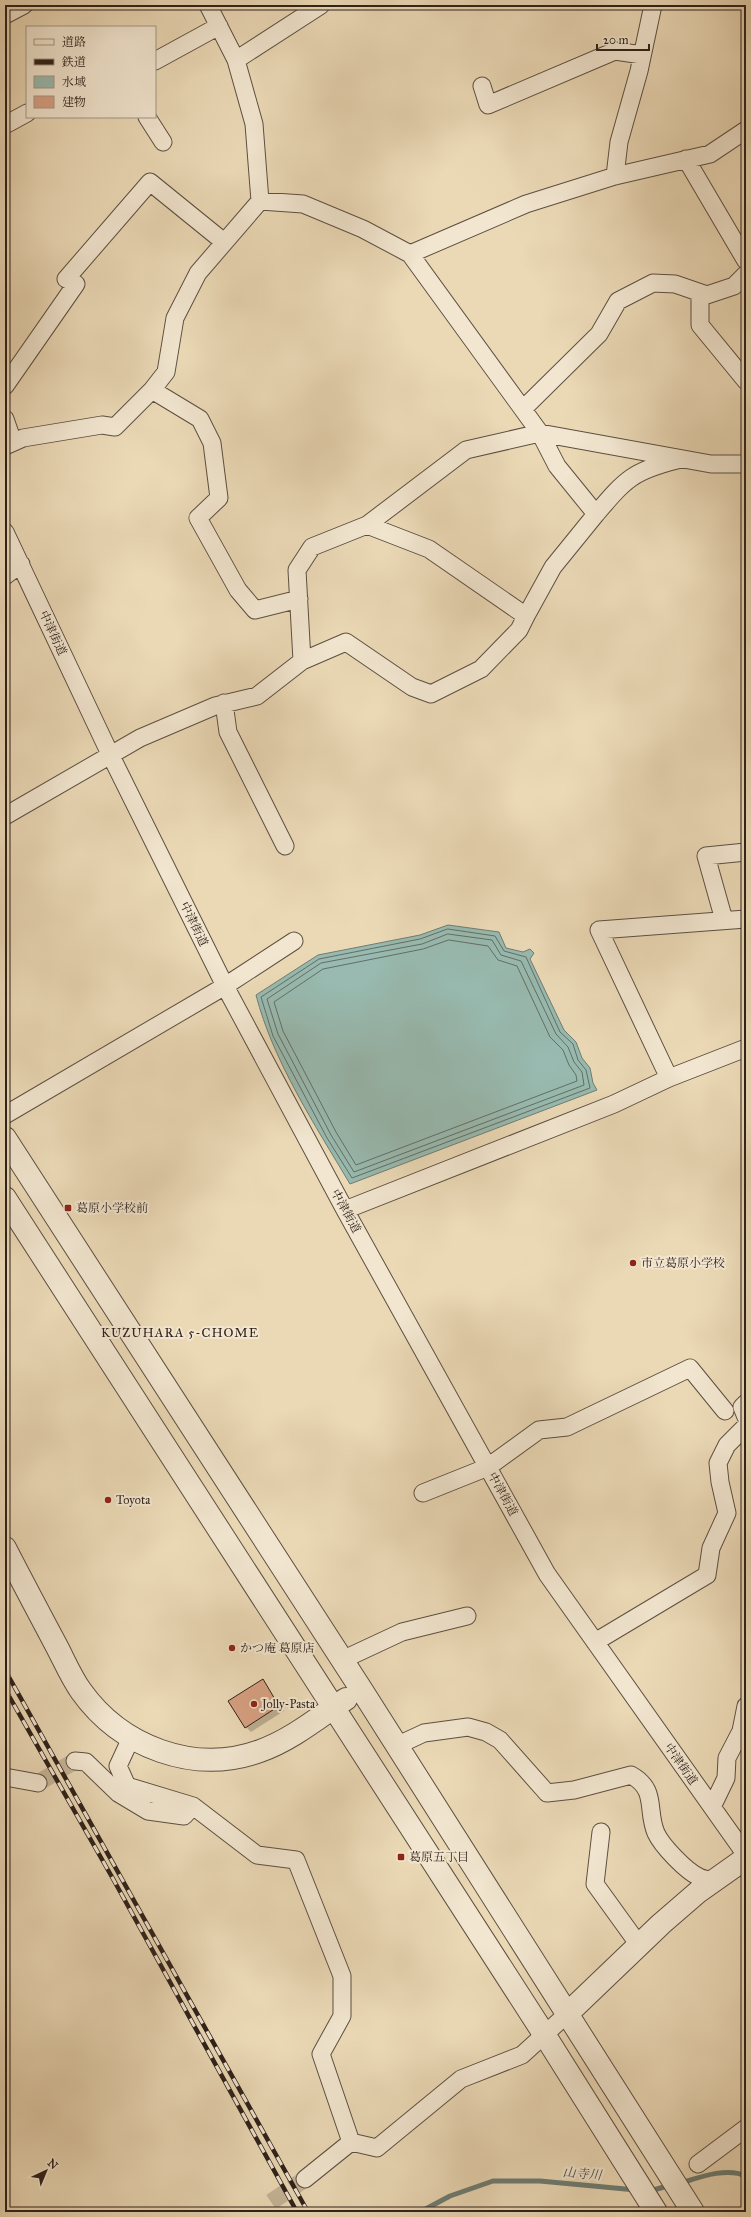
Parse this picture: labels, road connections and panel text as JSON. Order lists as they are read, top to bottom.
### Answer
{
  "streets": {
    "street": ["中津街道"]
  },
  "districts": ["KUZUHARA 5-CHOME"],
  "water": ["山寺川"],
  "places": {
    "transit": ["葛原小学校前", "葛原五丁目"],
    "other": [
      "市立葛原小学校",
      "Toyota",
      "かつ庵 葛原店",
      "Jolly-Pasta"
    ]
  },
  "legend": [
    "道路",
    "鉄道",
    "水域",
    "建物"
  ],
  "scale_bar": "20 m",
  "north": "top right"
}
